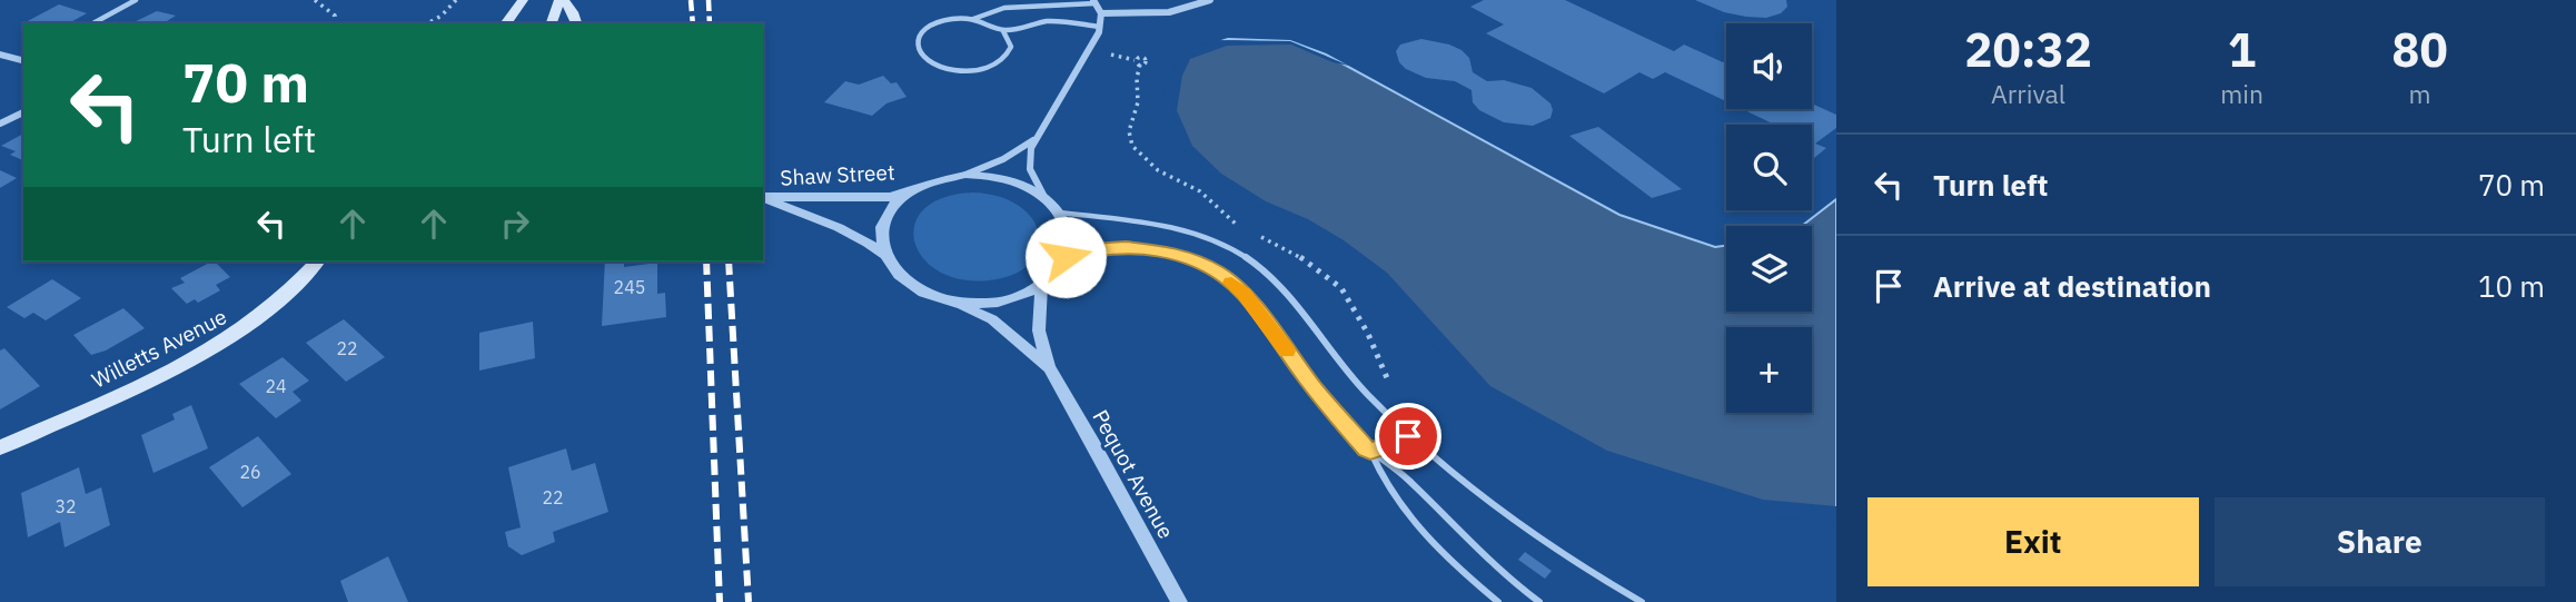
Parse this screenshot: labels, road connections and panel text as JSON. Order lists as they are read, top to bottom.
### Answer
{
  "streets": {
    "main road": ["Willetts Avenue"],
    "street": ["Shaw Street", "Pequot Avenue"]
  },
  "crossings": [
    ["Shaw Street", "Pequot Avenue"]
  ],
  "house_numbers": [
    "245",
    "22",
    "24",
    "26",
    "22",
    "32"
  ],
  "page": {
    "eta": [
      "20:32",
      "Arrival",
      "1",
      "min",
      "80",
      "m"
    ],
    "map_buttons": "+",
    "turn": ["70 m", "Turn left"],
    "list": [
      {
        "name": "Turn left",
        "value": "70 m"
      },
      {
        "name": "Arrive at destination",
        "value": "10 m"
      }
    ],
    "buttons": ["Exit", "Share"]
  }
}
